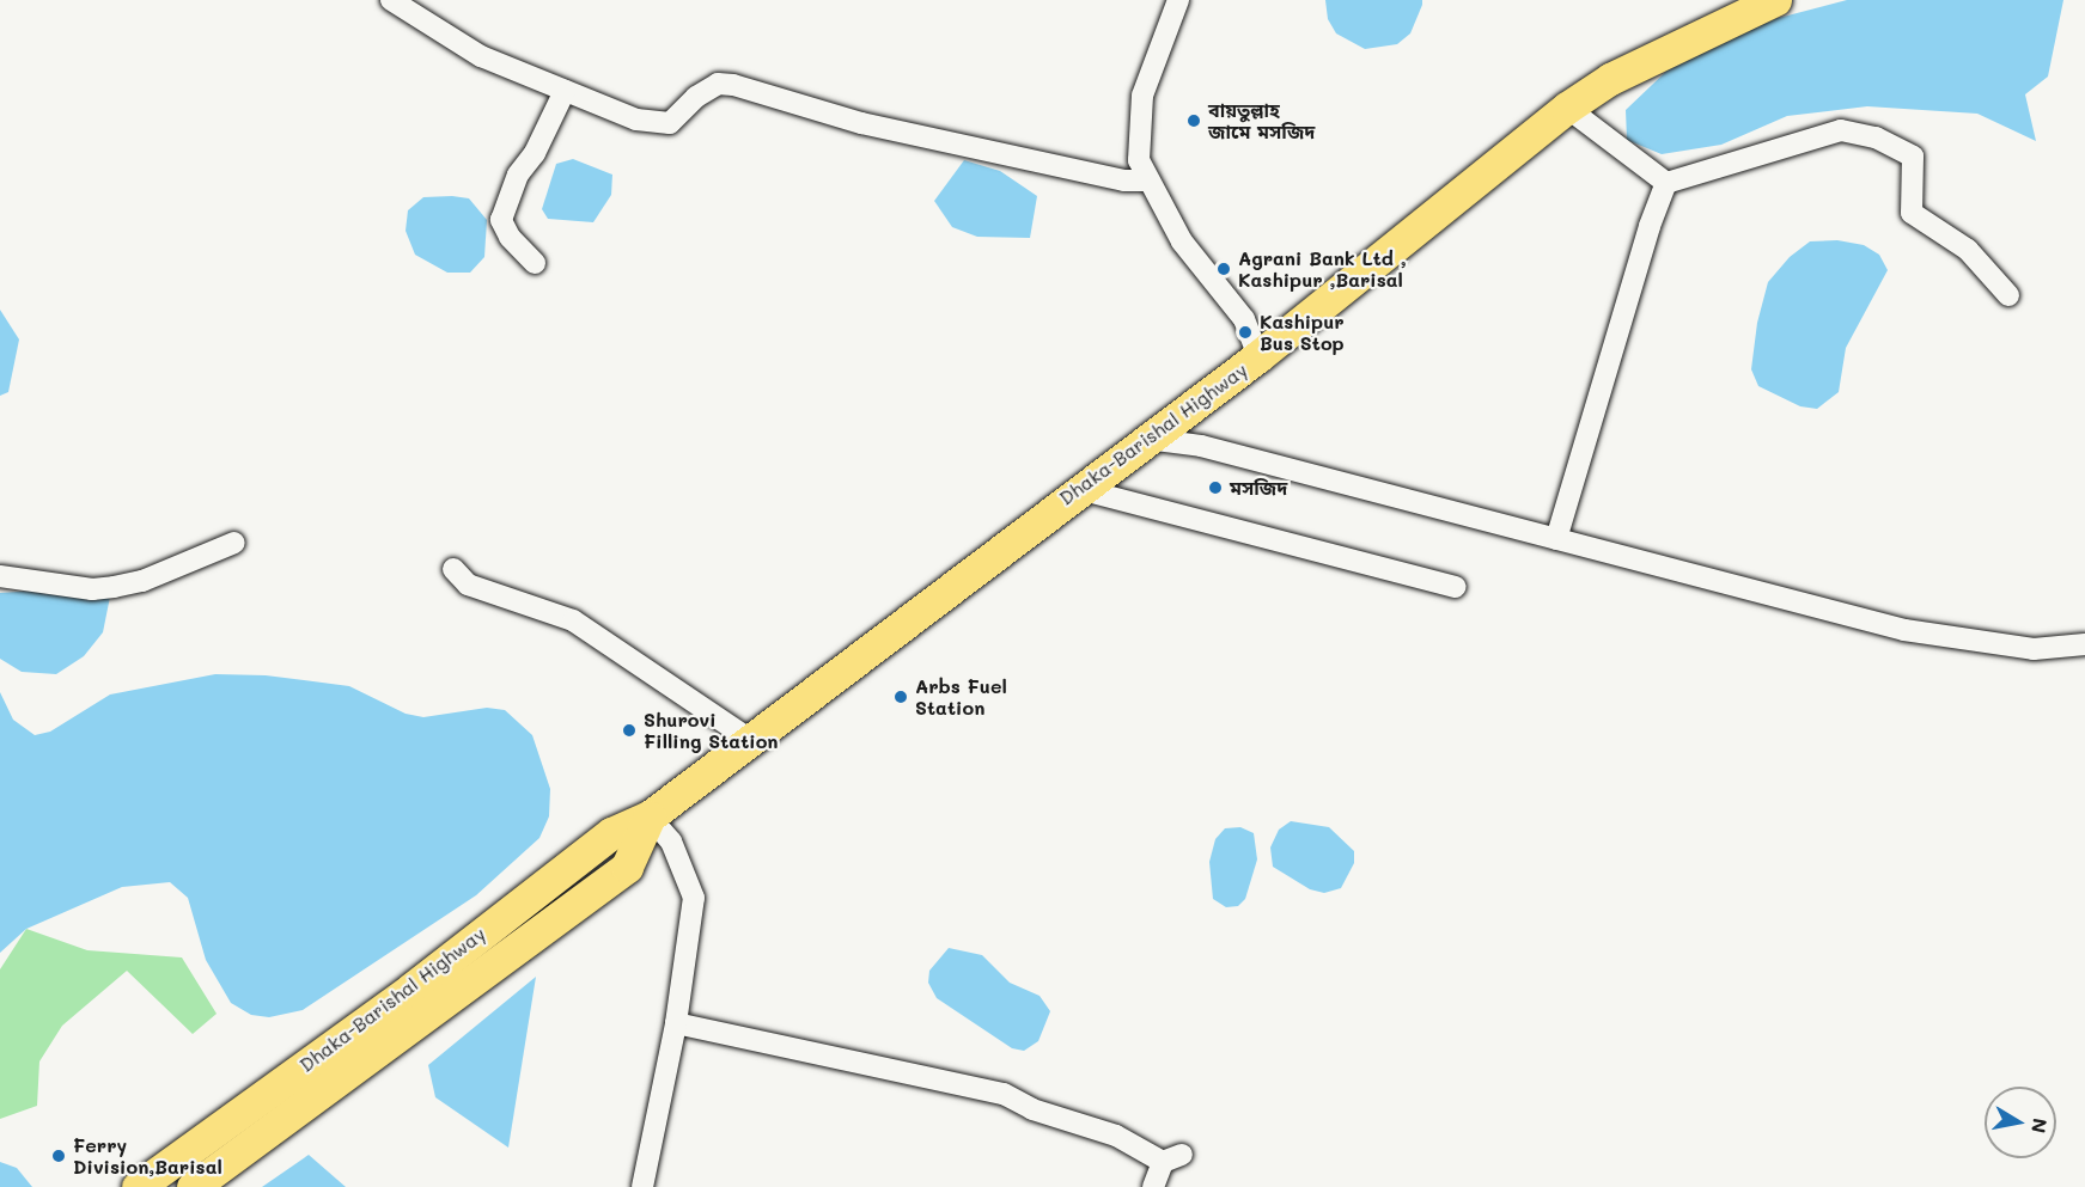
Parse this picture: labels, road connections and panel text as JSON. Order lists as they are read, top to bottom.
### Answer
{
  "streets": {
    "highway": ["Dhaka-Barishal Highway"]
  },
  "places": [
    "বায়তুল্লাহ জামে মসজিদ",
    "Agrani Bank Ltd , Kashipur ,Barisal",
    "Kashipur Bus Stop",
    "মসজিদ",
    "Arbs Fuel Station",
    "Shurovi Filling Station",
    "Ferry Division,Barisal"
  ],
  "north": "right"
}
